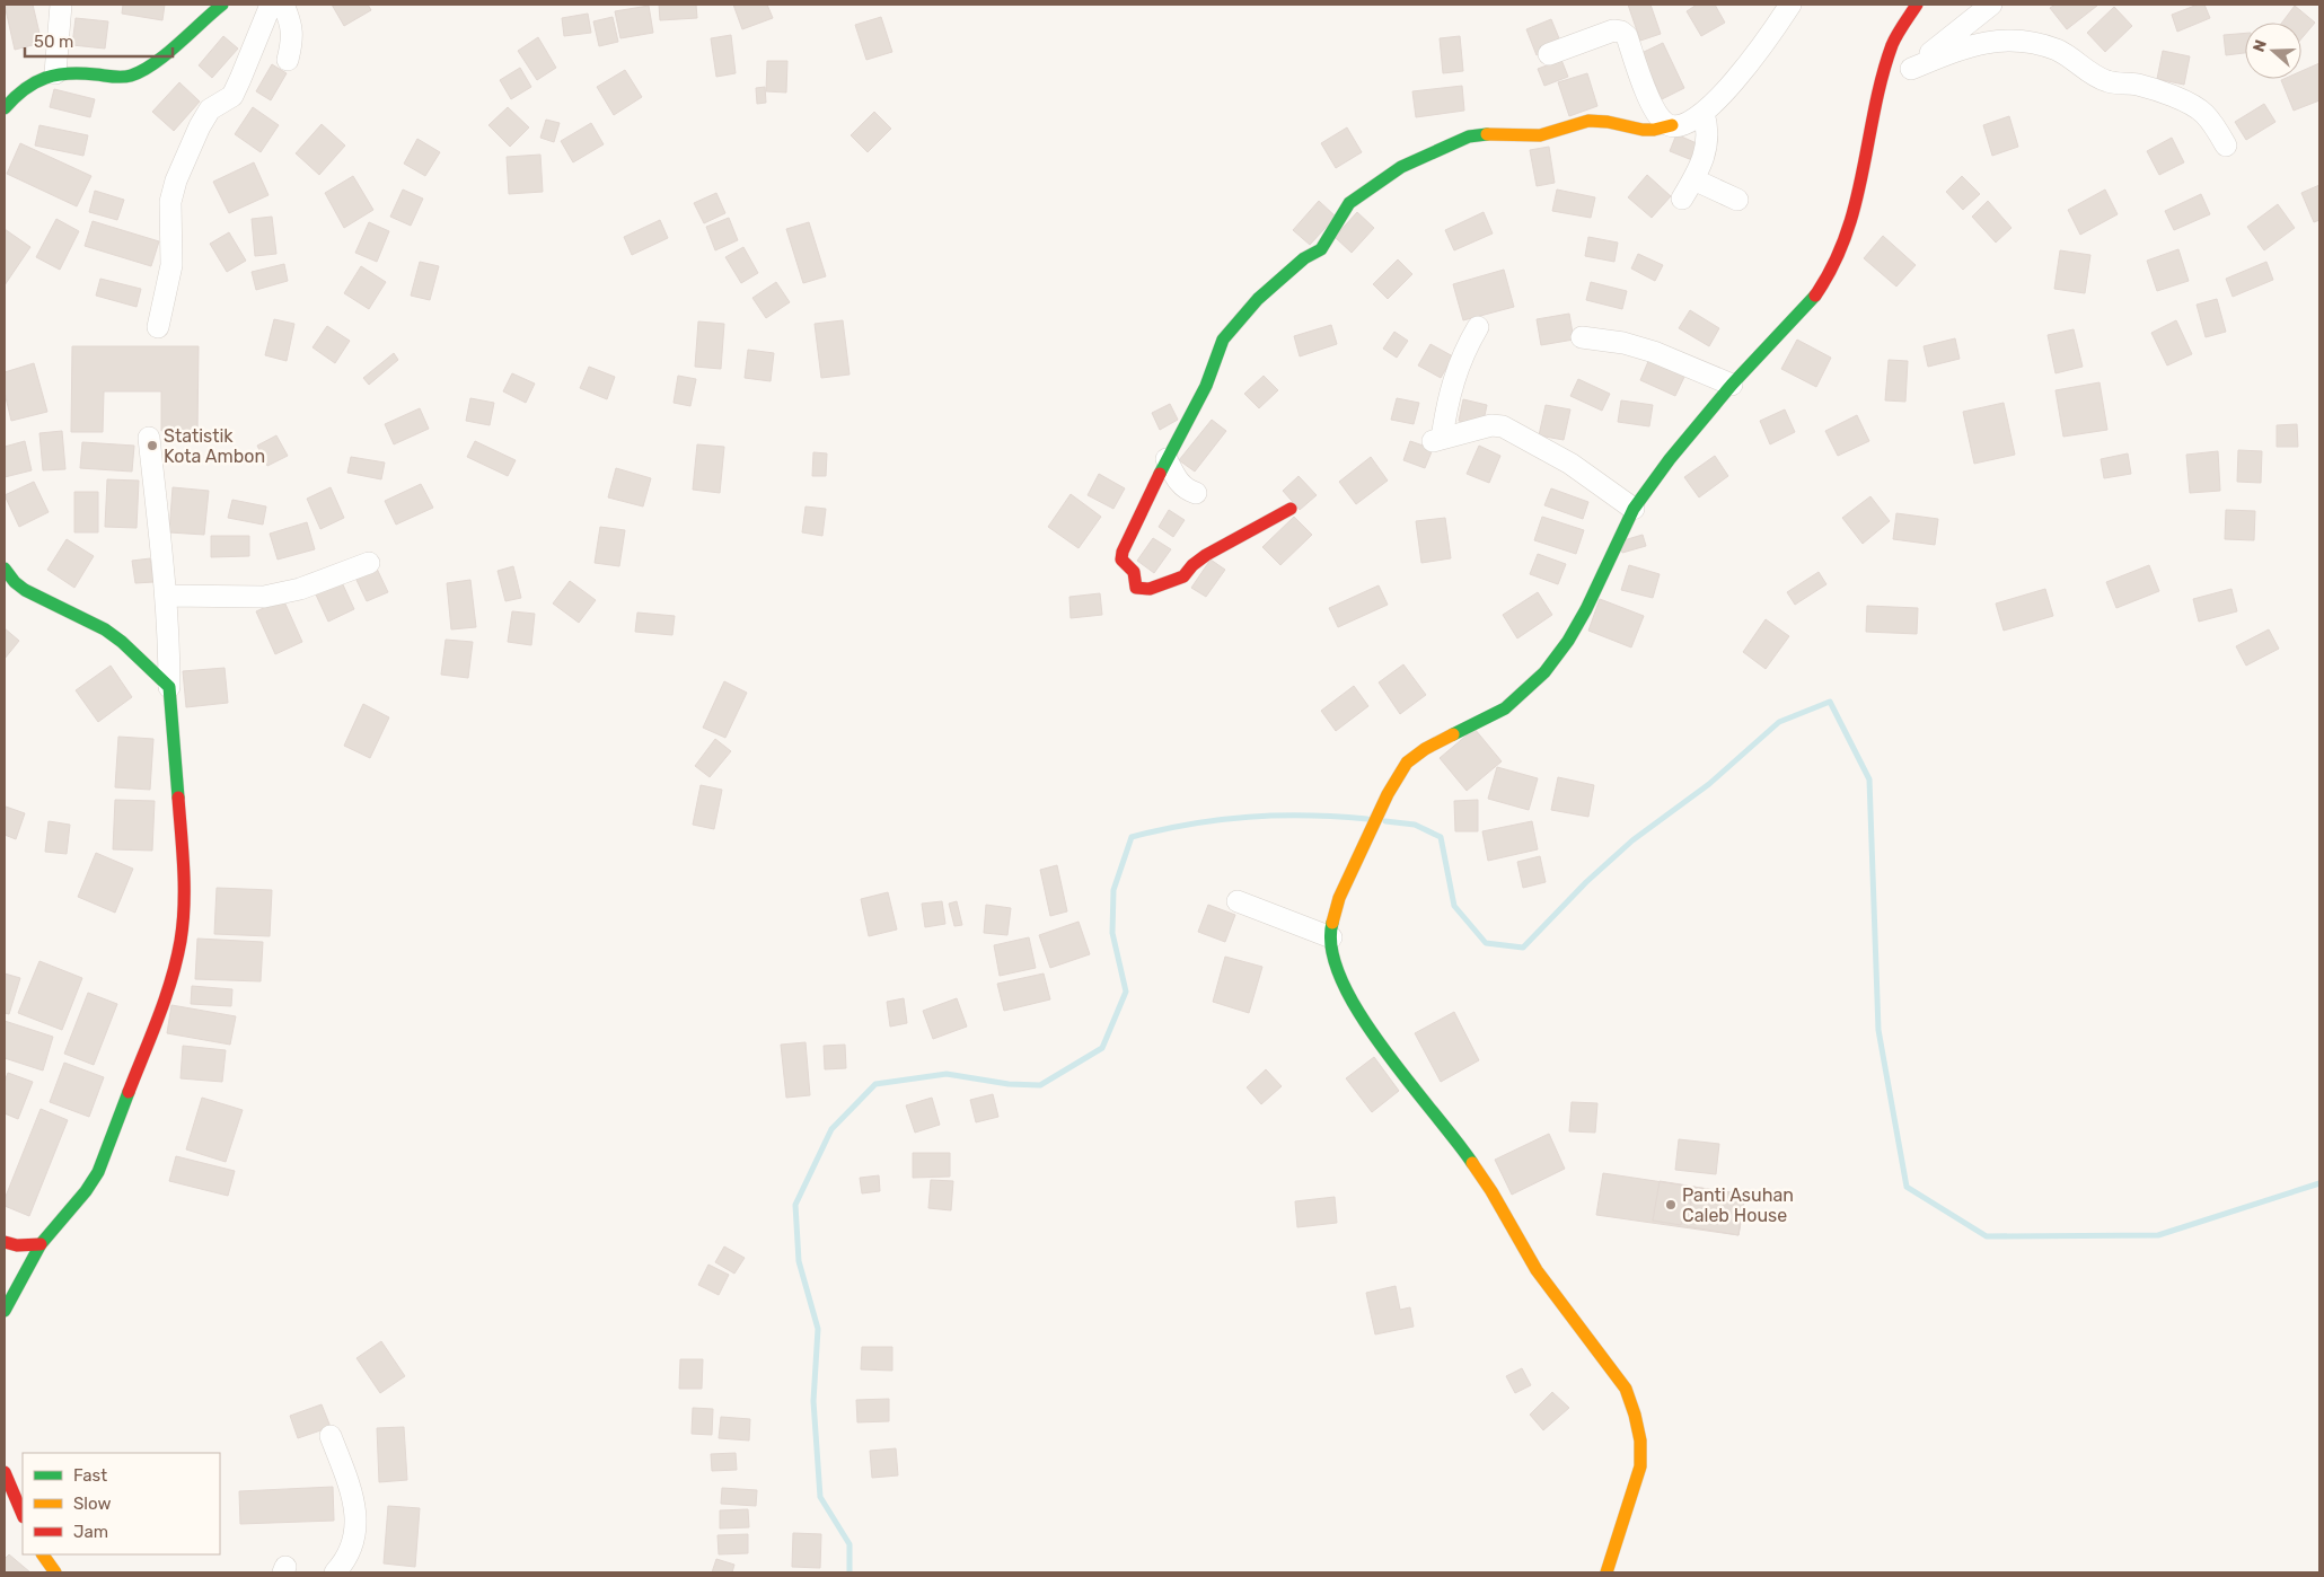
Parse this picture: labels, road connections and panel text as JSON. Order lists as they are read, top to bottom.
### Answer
{
  "places": ["Statistik Kota Ambon", "Panti Asuhan Caleb House"],
  "legend": ["Fast", "Slow", "Jam"],
  "scale_bar": "50 m",
  "north": "left"
}
